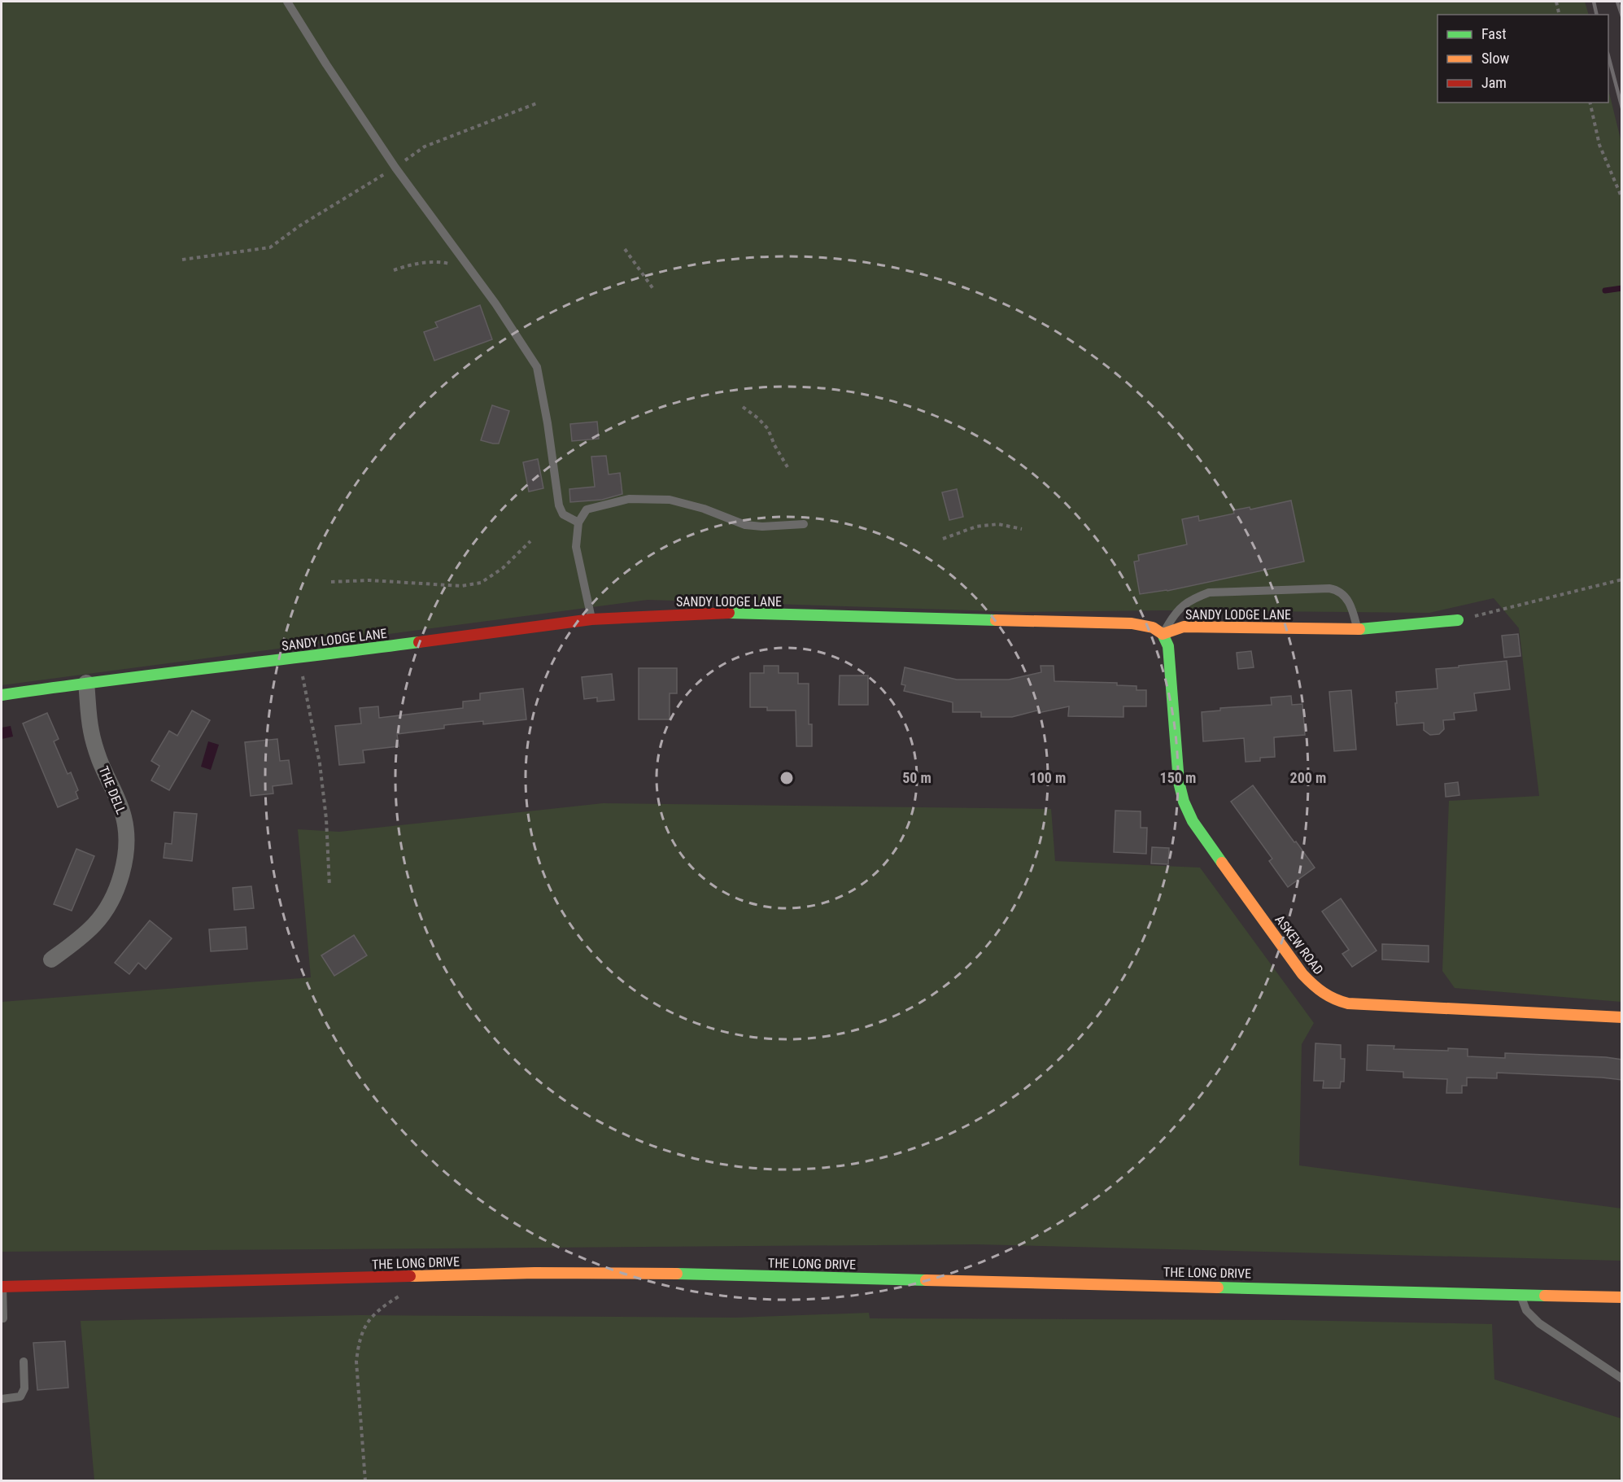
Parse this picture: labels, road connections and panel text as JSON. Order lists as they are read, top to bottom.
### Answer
{
  "streets": {
    "street": [
      "SANDY LODGE LANE",
      "THE DELL",
      "ASKEW ROAD",
      "THE LONG DRIVE"
    ]
  },
  "crossings": [
    ["SANDY LODGE LANE", "THE DELL"],
    ["SANDY LODGE LANE", "ASKEW ROAD"]
  ],
  "legend": ["Fast", "Slow", "Jam"],
  "rings": [
    "50 m",
    "100 m",
    "150 m",
    "200 m"
  ]
}
